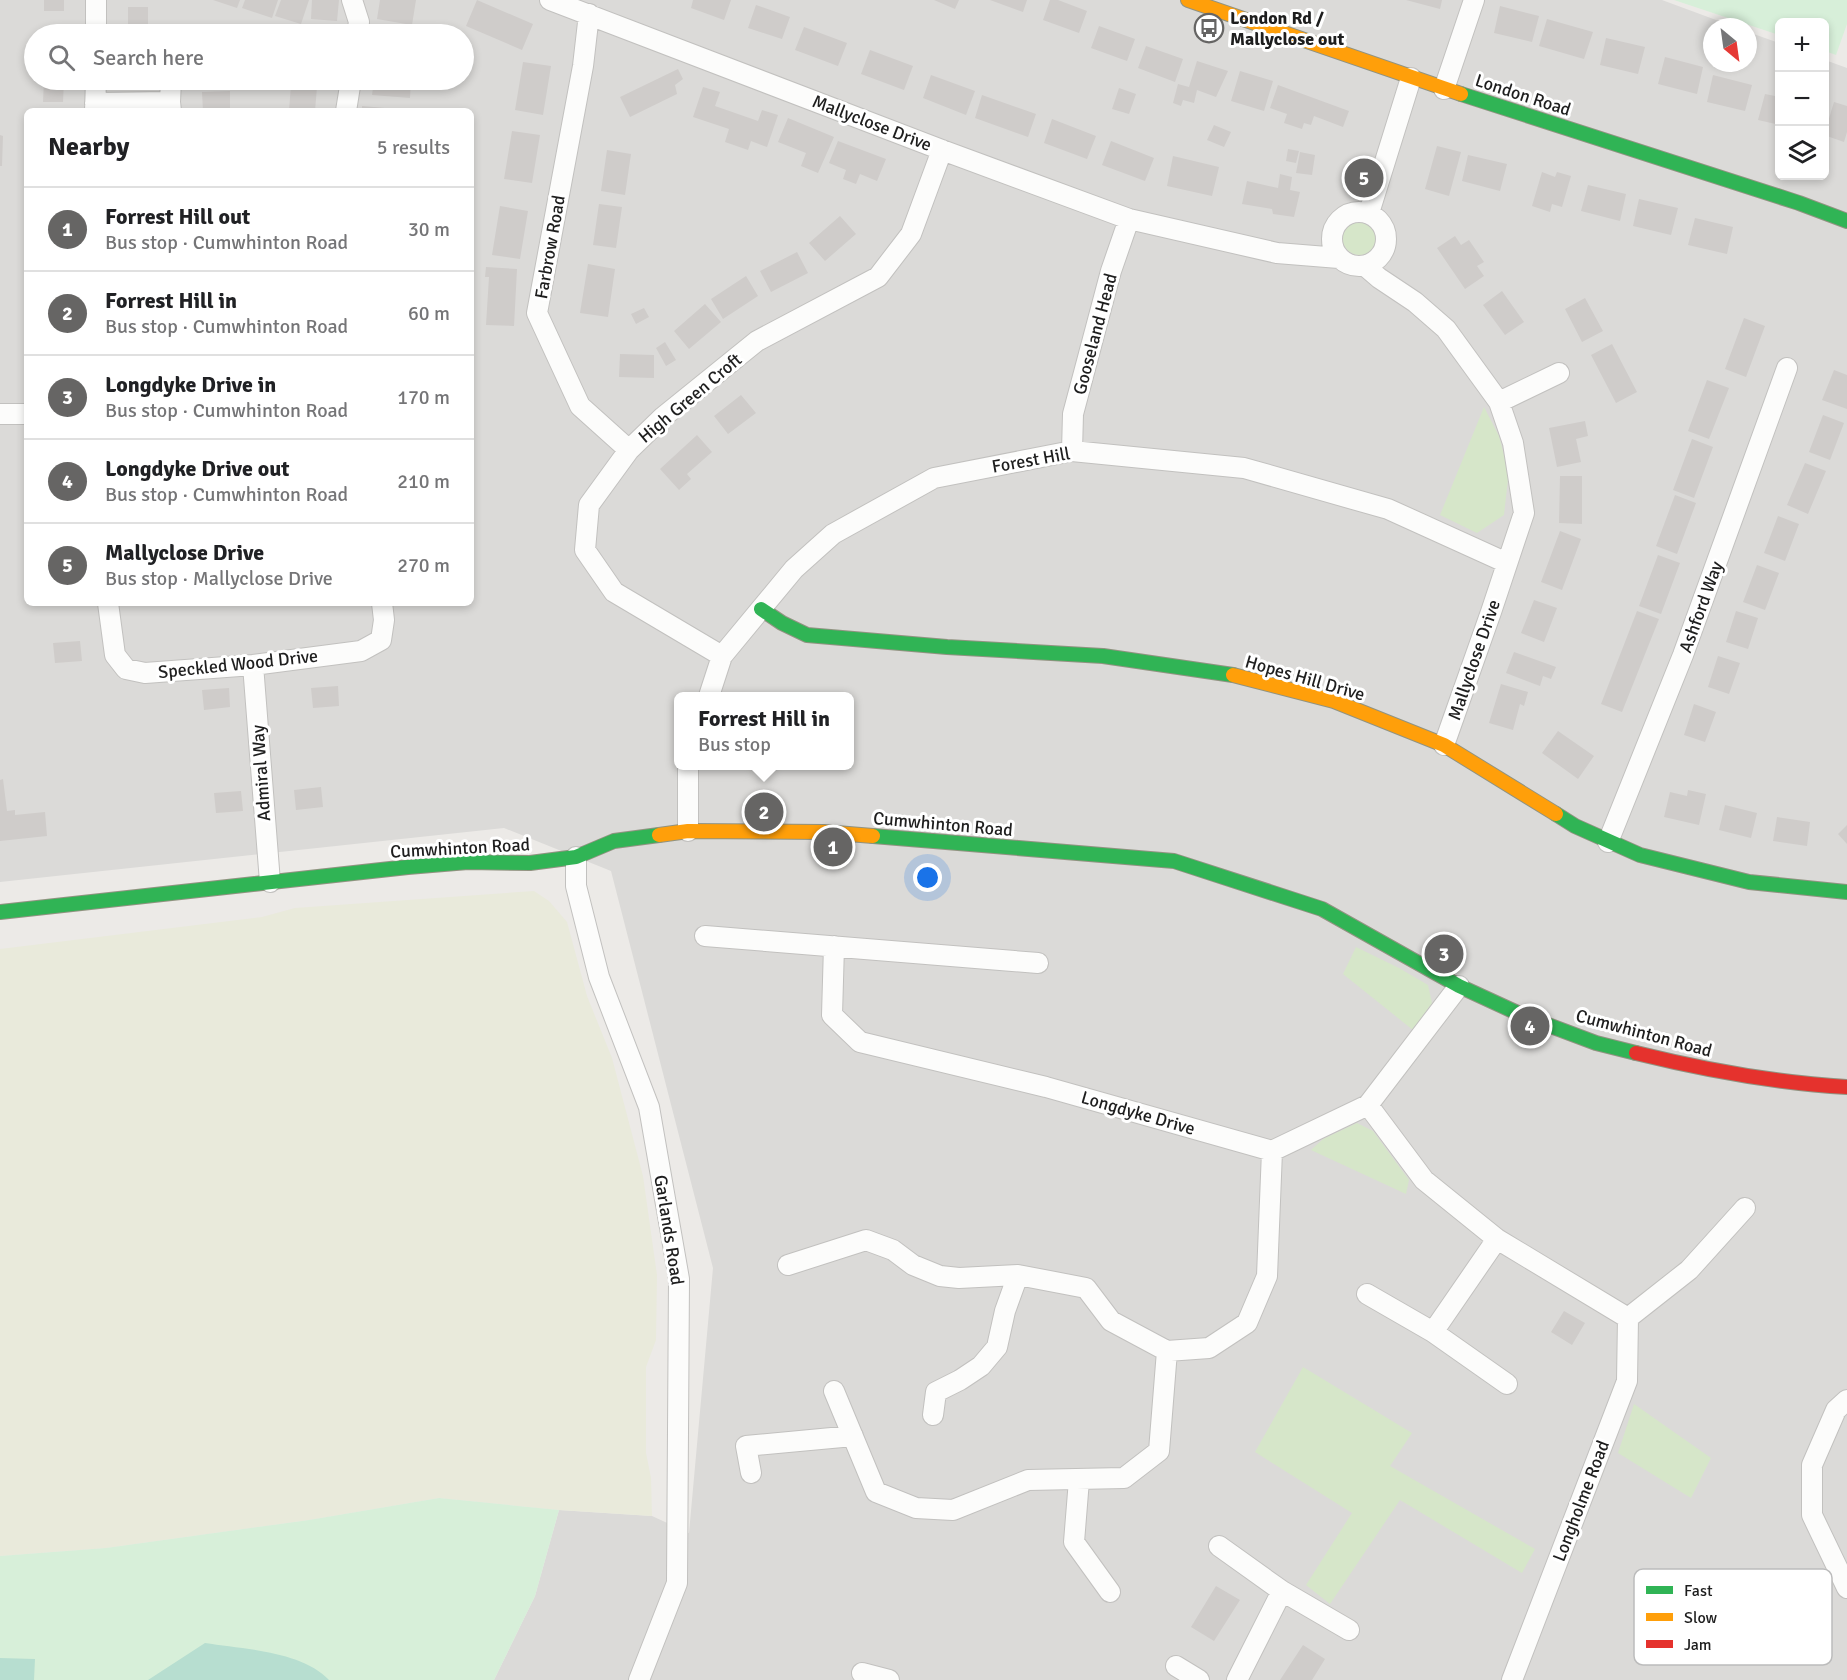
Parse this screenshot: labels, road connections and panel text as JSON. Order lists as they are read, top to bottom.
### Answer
{
  "streets": {
    "street": [
      "London Road",
      "Mallyclose Drive",
      "Farbrow Road",
      "Gooseland Head",
      "High Green Croft",
      "Forest Hill",
      "Ashford Way",
      "Speckled Wood Drive",
      "Hopes Hill Drive",
      "Admiral Way",
      "Cumwhinton Road",
      "Longdyke Drive",
      "Garlands Road",
      "Longholme Road"
    ]
  },
  "crossings": [
    ["Mallyclose Drive", "Farbrow Road"],
    ["Mallyclose Drive", "Gooseland Head"],
    ["Mallyclose Drive", "High Green Croft"],
    ["Mallyclose Drive", "Forest Hill"],
    ["Mallyclose Drive", "Hopes Hill Drive"],
    ["Farbrow Road", "High Green Croft"],
    ["Gooseland Head", "Forest Hill"],
    ["High Green Croft", "Forest Hill"],
    ["Forest Hill", "Hopes Hill Drive"],
    ["Ashford Way", "Hopes Hill Drive"],
    ["Speckled Wood Drive", "Admiral Way"],
    ["Admiral Way", "Cumwhinton Road"],
    ["Cumwhinton Road", "Garlands Road"]
  ],
  "places": {
    "bus stop": ["London Rd / Mallyclose out"]
  },
  "legend": ["Fast", "Slow", "Jam"],
  "north": "bottom right",
  "page": {
    "map_buttons": ["+", "−"],
    "search": "Search here",
    "heading": ["Nearby", "5 results"],
    "pins": [
      "5",
      "2",
      "1",
      "3",
      "4"
    ],
    "list": [
      {
        "mark": "1",
        "name": "Forrest Hill out",
        "note": "Bus stop · Cumwhinton Road",
        "value": "30 m"
      },
      {
        "mark": "2",
        "name": "Forrest Hill in",
        "note": "Bus stop · Cumwhinton Road",
        "value": "60 m"
      },
      {
        "mark": "3",
        "name": "Longdyke Drive in",
        "note": "Bus stop · Cumwhinton Road",
        "value": "170 m"
      },
      {
        "mark": "4",
        "name": "Longdyke Drive out",
        "note": "Bus stop · Cumwhinton Road",
        "value": "210 m"
      },
      {
        "mark": "5",
        "name": "Mallyclose Drive",
        "note": "Bus stop · Mallyclose Drive",
        "value": "270 m"
      }
    ],
    "popup": ["Forrest Hill in", "Bus stop"]
  }
}
